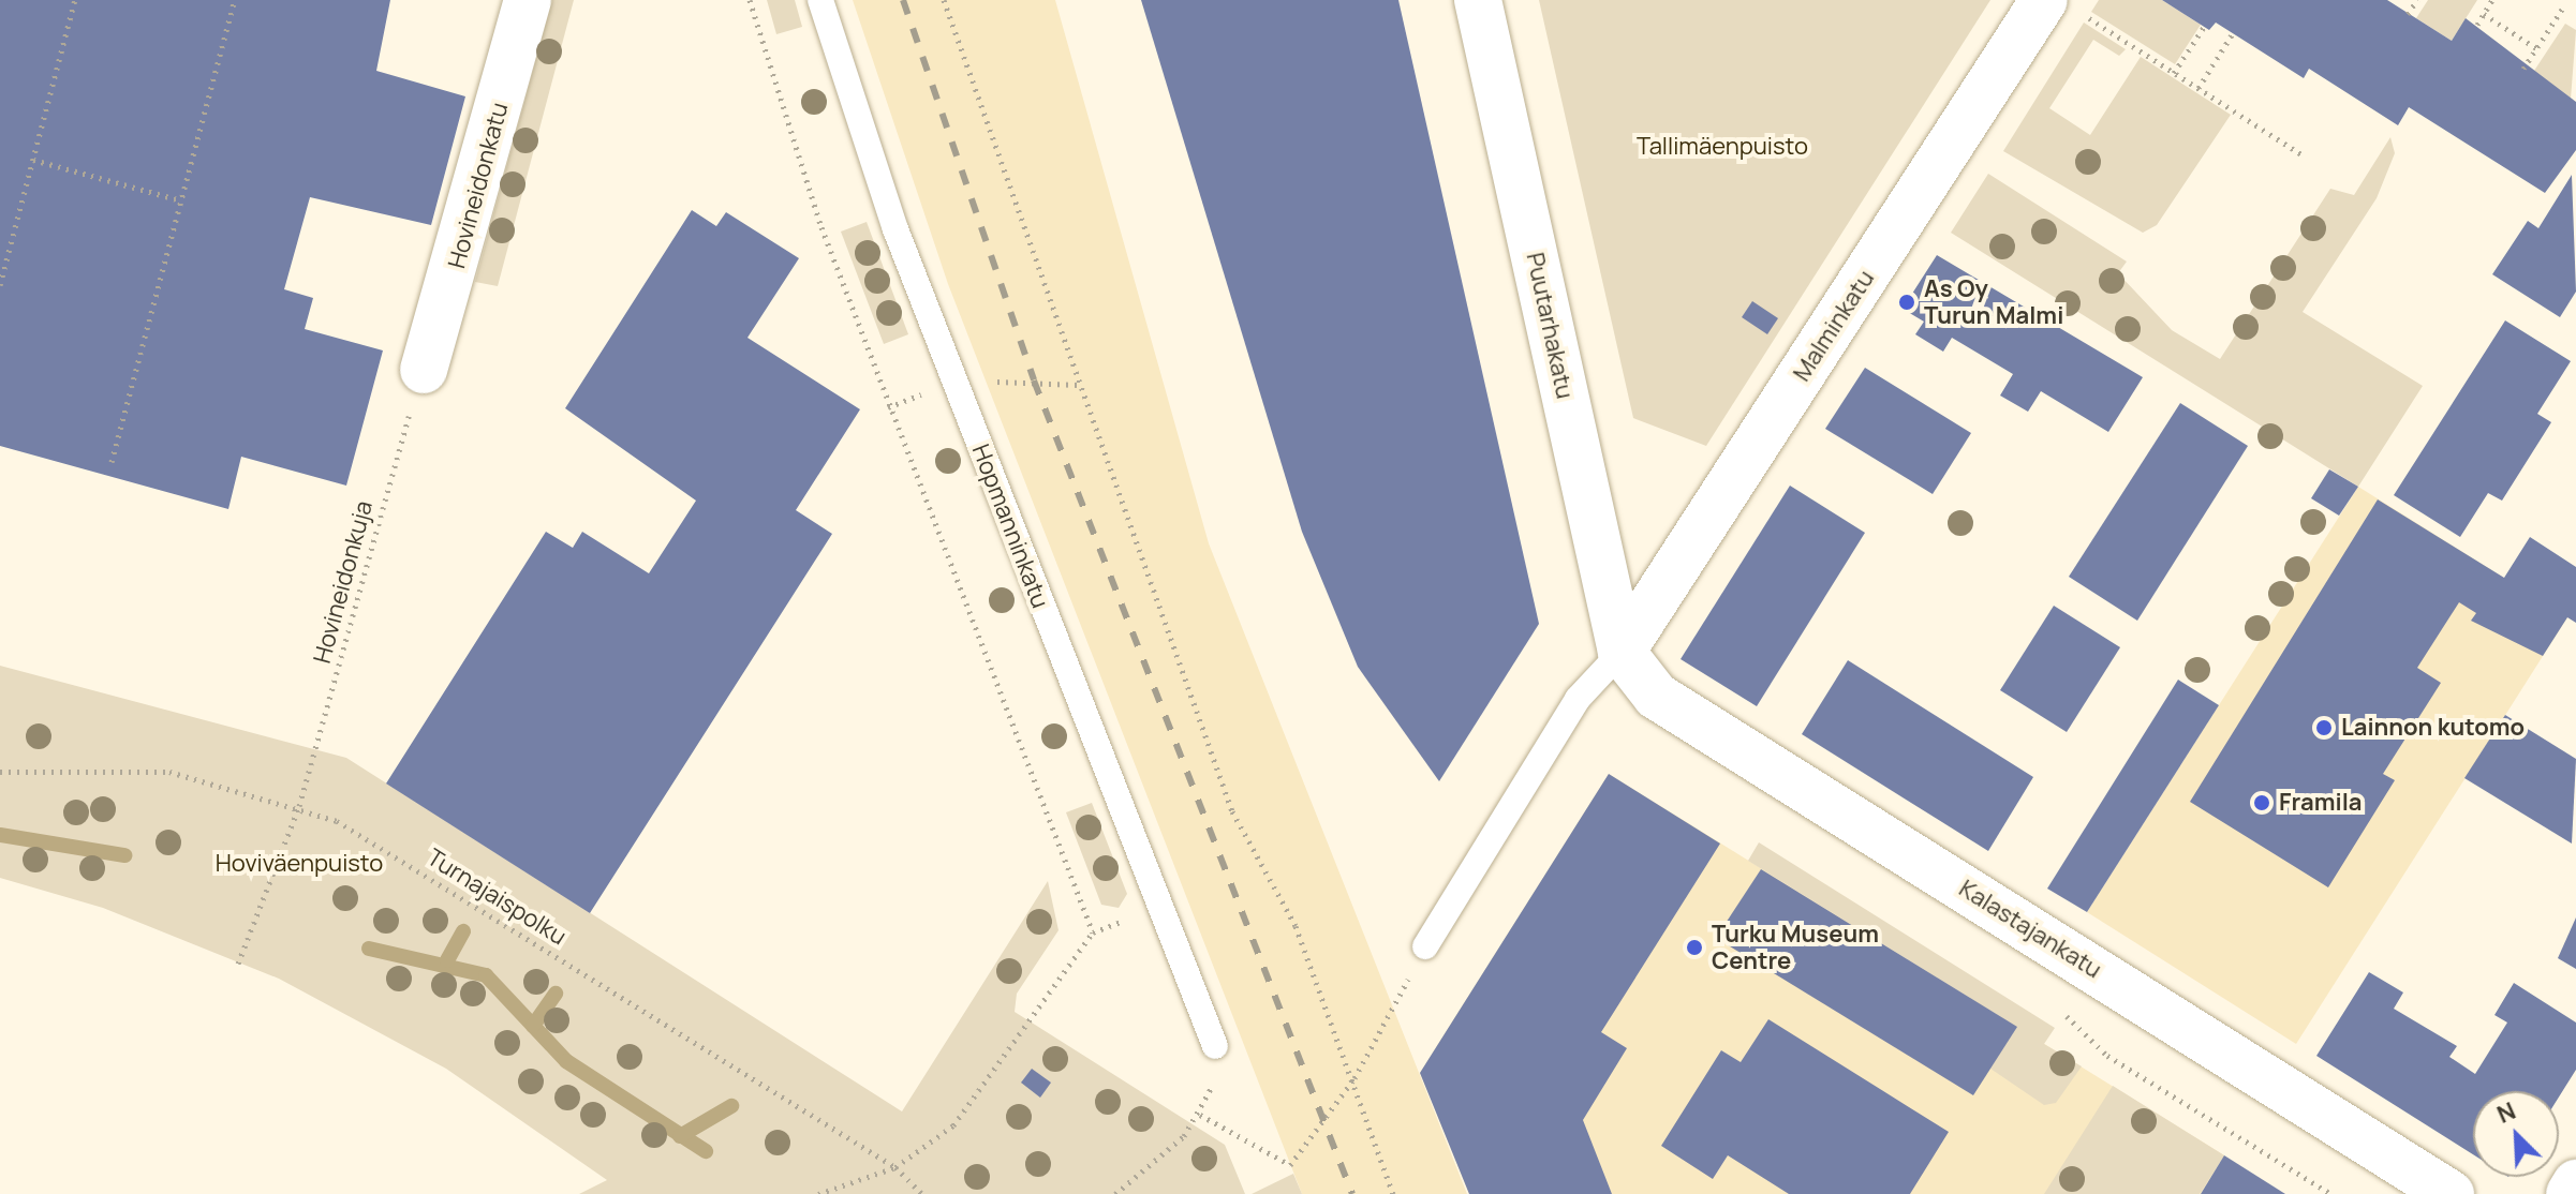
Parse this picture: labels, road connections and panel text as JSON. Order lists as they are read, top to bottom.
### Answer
{
  "streets": {
    "street": [
      "Hovineidonkatu",
      "Puutarhakatu",
      "Malminkatu",
      "Kalastajankatu"
    ],
    "lane": ["Hopmanninkatu"],
    "path": ["Hovineidonkuja", "Turnajaispolku"]
  },
  "crossings": [
    ["Hovineidonkatu", "Hovineidonkuja"],
    ["Puutarhakatu", "Malminkatu"],
    ["Puutarhakatu", "Kalastajankatu"],
    ["Malminkatu", "Kalastajankatu"],
    ["Hovineidonkuja", "Turnajaispolku"]
  ],
  "parks": ["Tallimäenpuisto", "Hoviväenpuisto"],
  "places": [
    "As Oy Turun Malmi",
    "Lainnon kutomo",
    "Framila",
    "Turku Museum Centre"
  ],
  "north": "top left"
}
